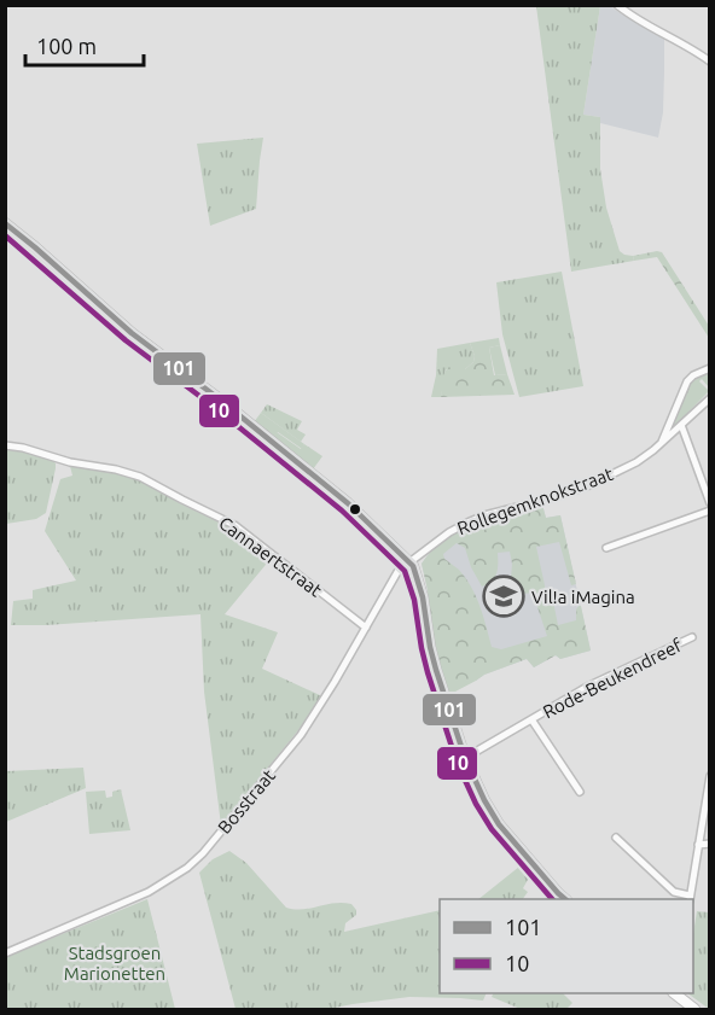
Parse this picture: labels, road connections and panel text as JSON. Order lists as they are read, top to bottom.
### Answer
{
  "streets": {
    "street": [
      "Rollegemknokstraat",
      "Cannaertstraat",
      "Rode-Beukendreef",
      "Bosstraat"
    ]
  },
  "crossings": [
    ["Rollegemknokstraat", "Bosstraat"],
    ["Cannaertstraat", "Bosstraat"]
  ],
  "parks": ["Stadsgroen Marionetten"],
  "places": {
    "school or university": ["Vil!a iMagina"]
  },
  "lines": ["transit line 101", "transit line 10"],
  "legend": ["101", "10"],
  "scale_bar": "100 m"
}
